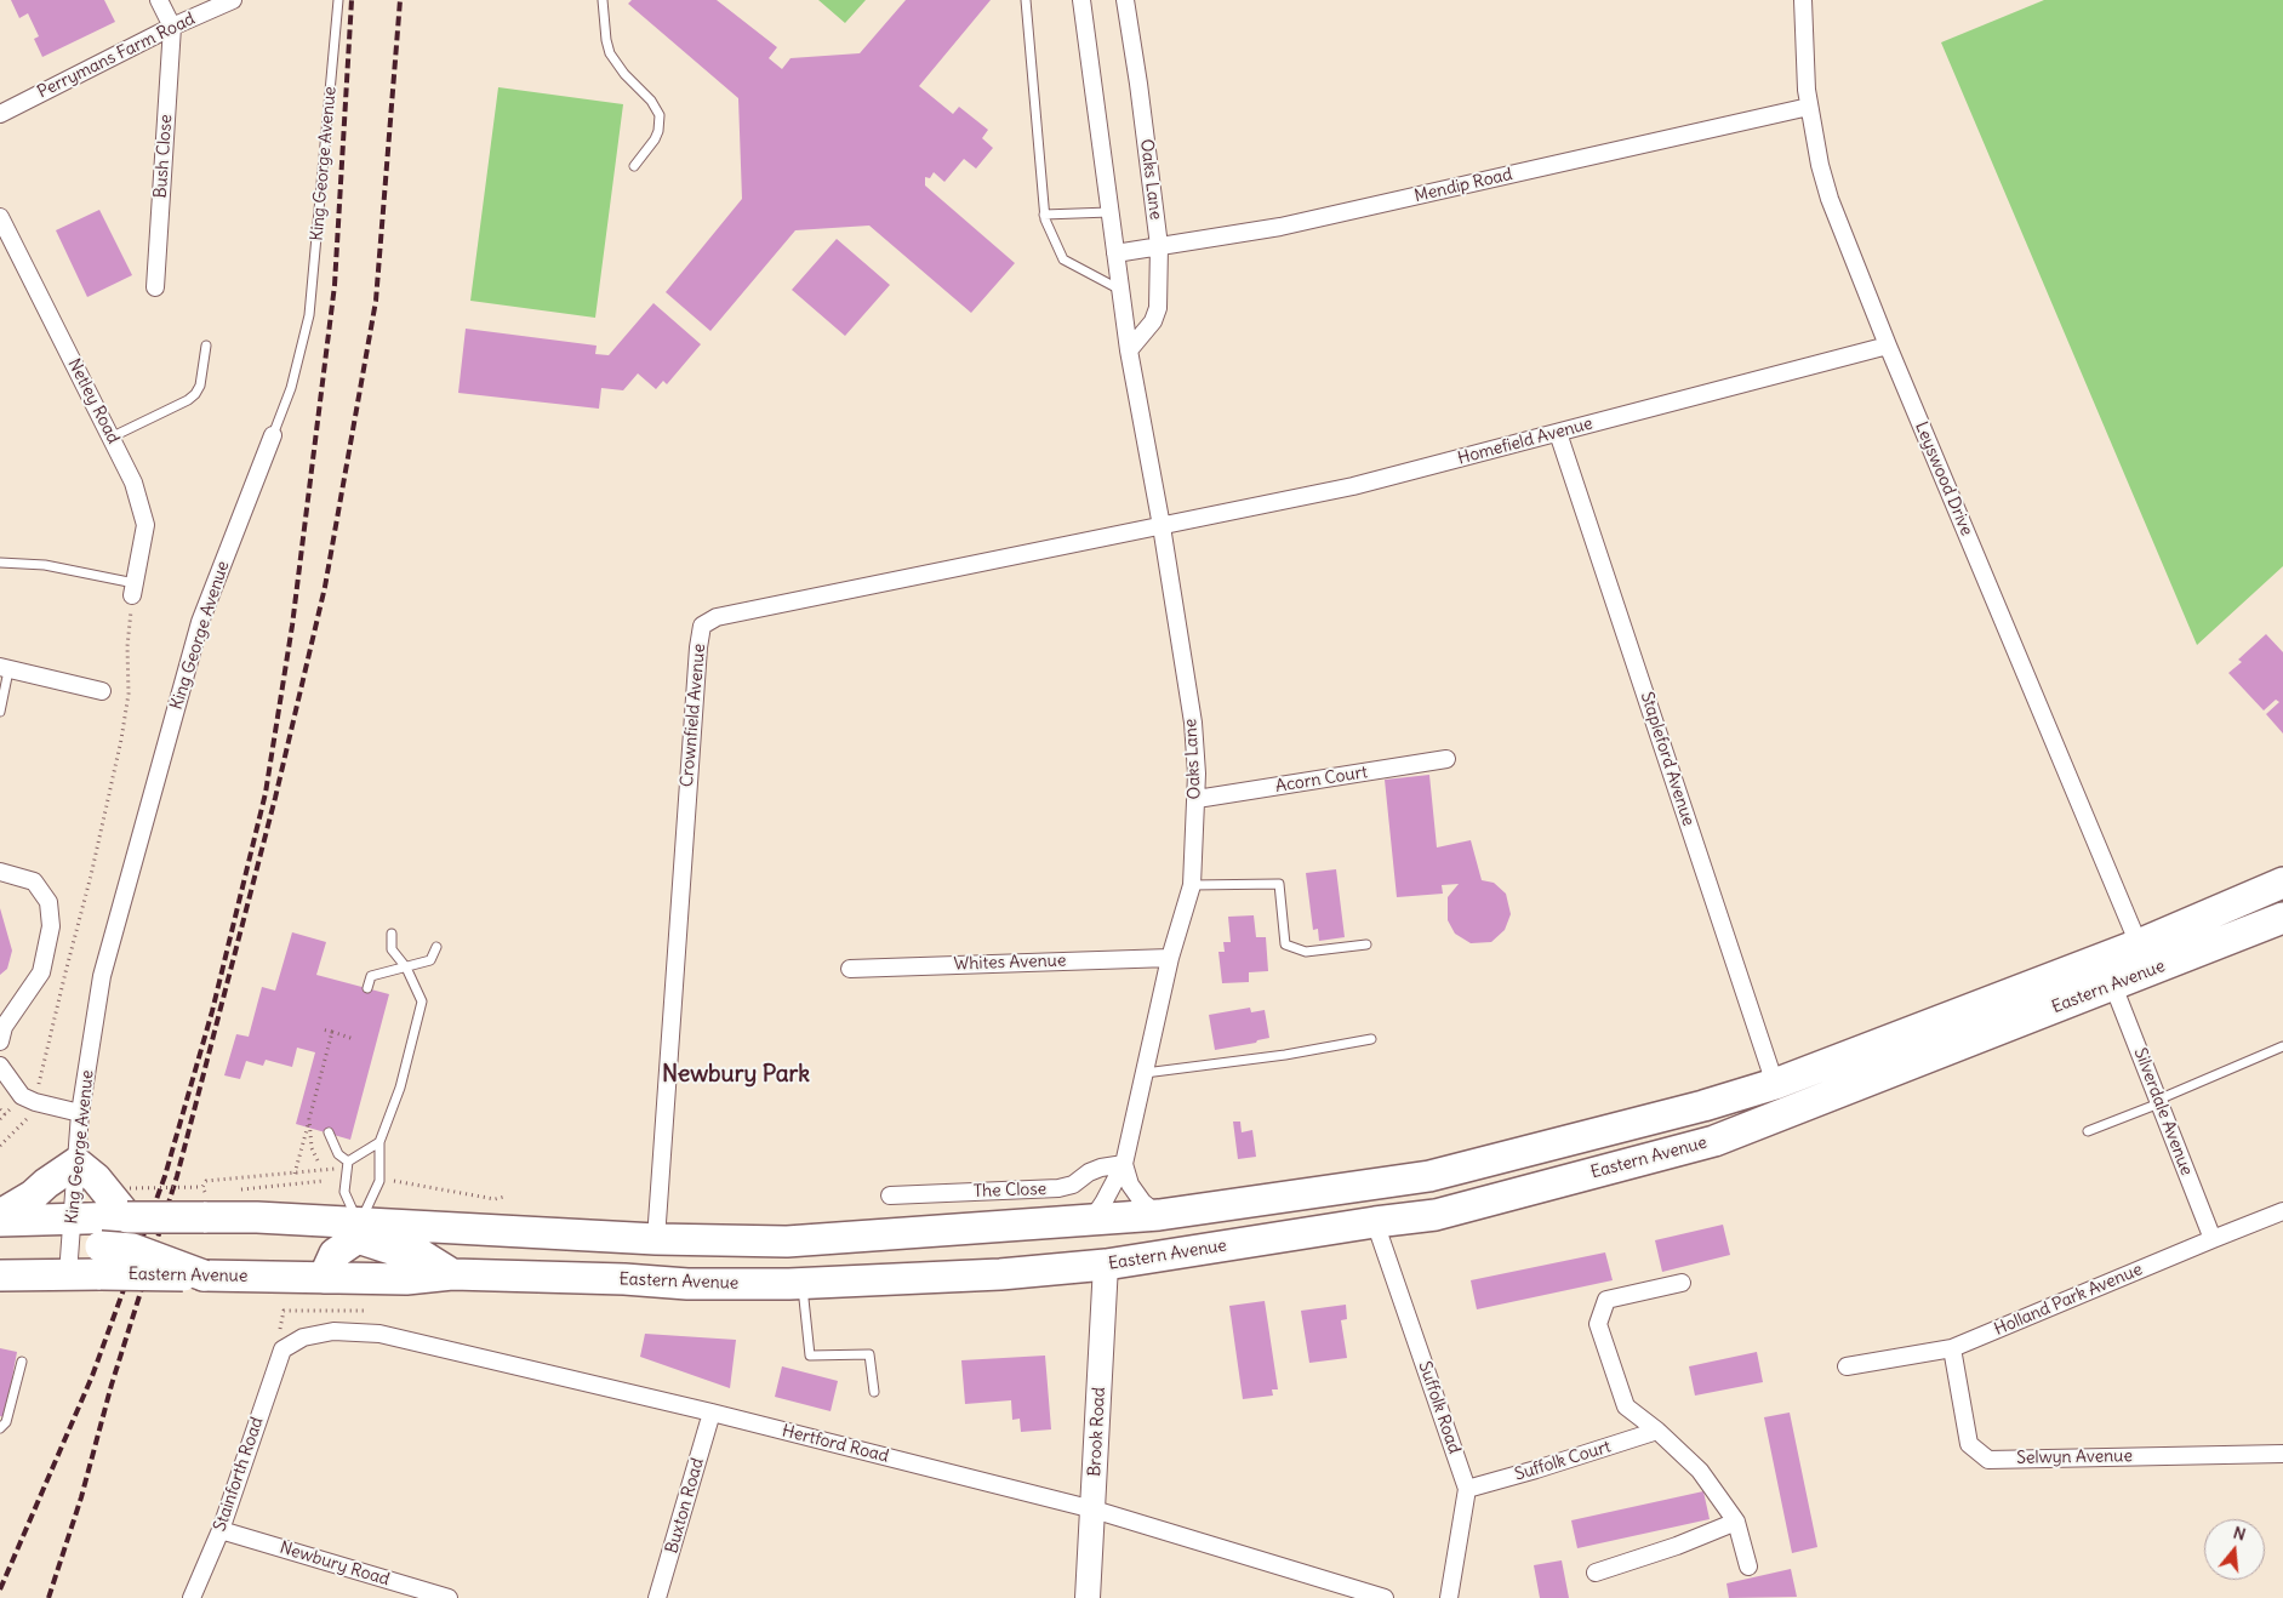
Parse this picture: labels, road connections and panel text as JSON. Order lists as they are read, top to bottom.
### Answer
{
  "streets": {
    "highway": ["Eastern Avenue"],
    "street": [
      "Perrymans Farm Road",
      "Bush Close",
      "King George Avenue",
      "Oaks Lane",
      "Mendip Road",
      "Netley Road",
      "Homefield Avenue",
      "Leyswood Drive",
      "Crownfield Avenue",
      "Stapleford Avenue",
      "Acorn Court",
      "Whites Avenue",
      "Silverdale Avenue",
      "The Close",
      "Holland Park Avenue",
      "Suffolk Road",
      "Brook Road",
      "Hertford Road",
      "Selwyn Avenue",
      "Suffolk Court",
      "Stainforth Road",
      "Buxton Road",
      "Newbury Road"
    ]
  },
  "crossings": [
    ["Perrymans Farm Road", "Bush Close"],
    ["King George Avenue", "Eastern Avenue"],
    ["Oaks Lane", "Mendip Road"],
    ["Oaks Lane", "Homefield Avenue"],
    ["Oaks Lane", "Crownfield Avenue"],
    ["Oaks Lane", "Acorn Court"],
    ["Oaks Lane", "Whites Avenue"],
    ["Oaks Lane", "Eastern Avenue"],
    ["Oaks Lane", "The Close"],
    ["Mendip Road", "Leyswood Drive"],
    ["Homefield Avenue", "Leyswood Drive"],
    ["Homefield Avenue", "Crownfield Avenue"],
    ["Homefield Avenue", "Stapleford Avenue"],
    ["Leyswood Drive", "Eastern Avenue"],
    ["Crownfield Avenue", "Eastern Avenue"],
    ["Stapleford Avenue", "Eastern Avenue"],
    ["Eastern Avenue", "Silverdale Avenue"],
    ["Eastern Avenue", "Suffolk Road"],
    ["Eastern Avenue", "Brook Road"],
    ["Silverdale Avenue", "Holland Park Avenue"],
    ["Holland Park Avenue", "Selwyn Avenue"],
    ["Suffolk Road", "Suffolk Court"],
    ["Brook Road", "Hertford Road"],
    ["Hertford Road", "Stainforth Road"],
    ["Hertford Road", "Buxton Road"],
    ["Stainforth Road", "Newbury Road"]
  ],
  "districts": ["Newbury Park"],
  "north": "top"
}
